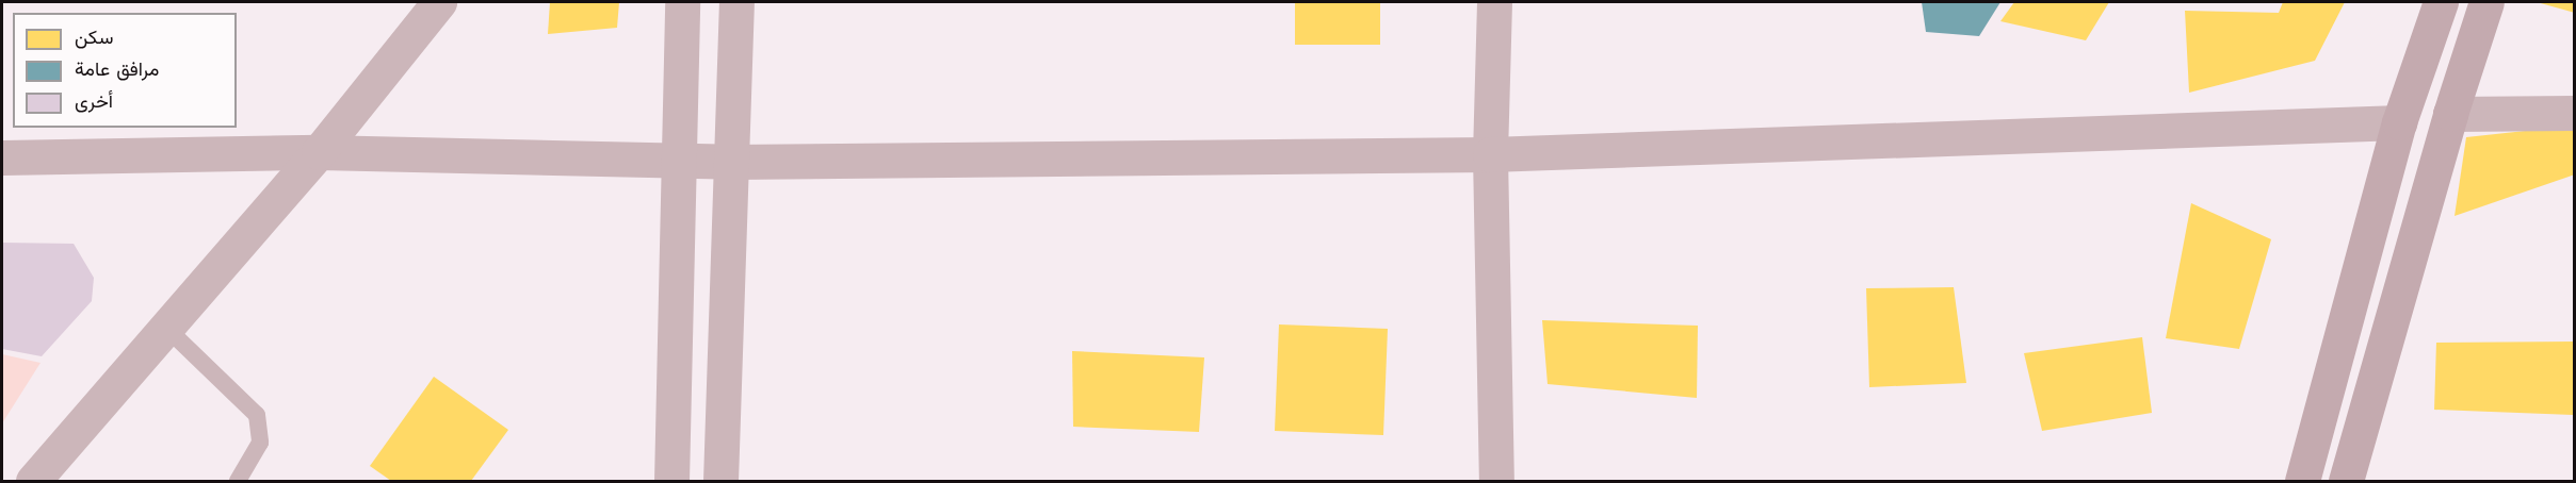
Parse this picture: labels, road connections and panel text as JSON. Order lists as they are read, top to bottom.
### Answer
{
  "legend": ["سكن", "مرافق عامة", "أخرى"]
}
